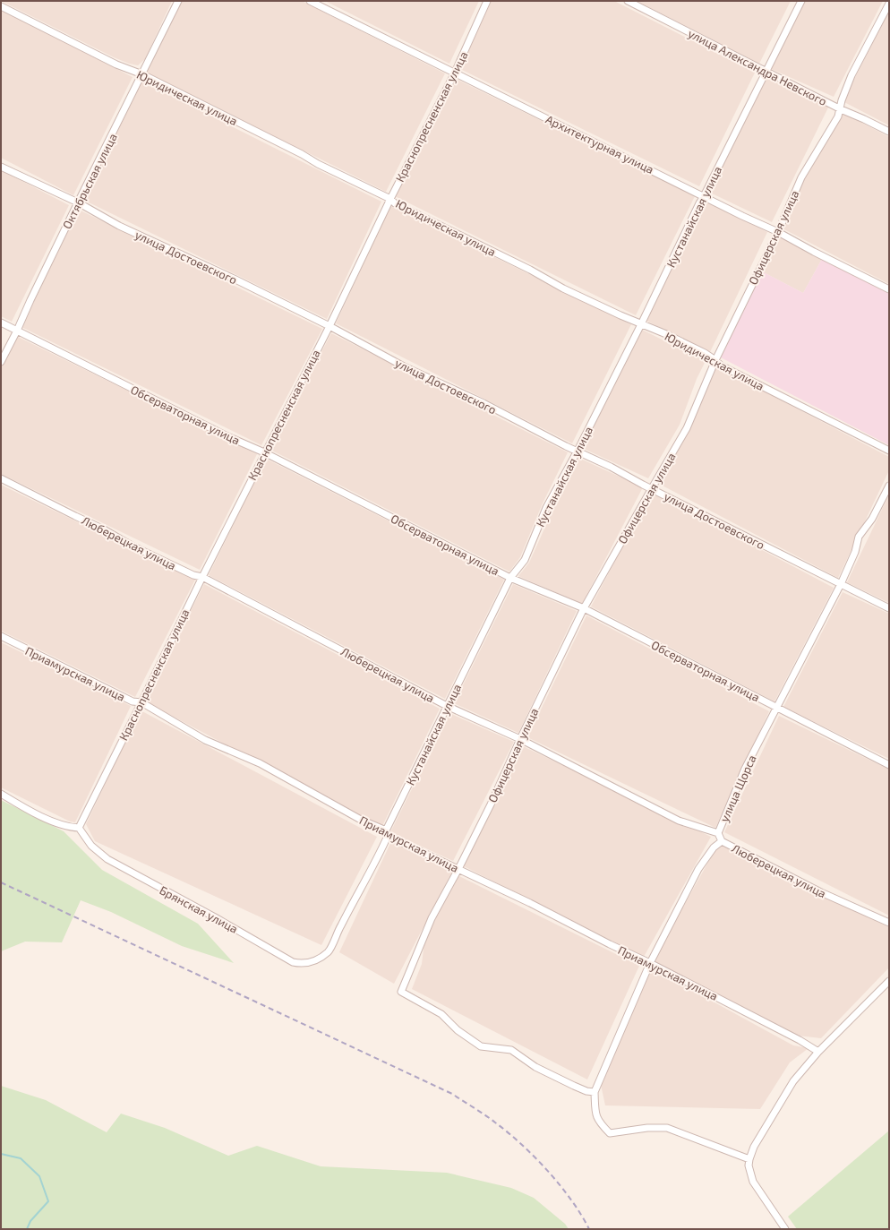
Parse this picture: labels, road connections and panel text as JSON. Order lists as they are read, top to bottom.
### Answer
{
  "streets": {
    "street": [
      "улица Александра Невского",
      "Юридическая улица",
      "Краснопресненская улица",
      "Архитектурная улица",
      "Октябрьская улица",
      "Кустанайская улица",
      "Офицерская улица",
      "улица Достоевского",
      "Обсерваторная улица",
      "Люберецкая улица",
      "Приамурская улица",
      "улица Щорса",
      "Брянская улица"
    ]
  },
  "crossings": [
    ["улица Александра Невского", "Кустанайская улица"],
    ["улица Александра Невского", "Офицерская улица"],
    ["Юридическая улица", "Краснопресненская улица"],
    ["Юридическая улица", "Октябрьская улица"],
    ["Юридическая улица", "Кустанайская улица"],
    ["Юридическая улица", "Офицерская улица"],
    ["Краснопресненская улица", "Архитектурная улица"],
    ["Краснопресненская улица", "улица Достоевского"],
    ["Краснопресненская улица", "Обсерваторная улица"],
    ["Краснопресненская улица", "Люберецкая улица"],
    ["Краснопресненская улица", "Приамурская улица"],
    ["Краснопресненская улица", "Брянская улица"],
    ["Архитектурная улица", "Кустанайская улица"],
    ["Архитектурная улица", "Офицерская улица"],
    ["Октябрьская улица", "улица Достоевского"],
    ["Октябрьская улица", "Обсерваторная улица"],
    ["Кустанайская улица", "улица Достоевского"],
    ["Кустанайская улица", "Обсерваторная улица"],
    ["Кустанайская улица", "Люберецкая улица"],
    ["Кустанайская улица", "Приамурская улица"],
    ["Кустанайская улица", "Брянская улица"],
    ["Офицерская улица", "улица Достоевского"],
    ["Офицерская улица", "Обсерваторная улица"],
    ["Офицерская улица", "Люберецкая улица"],
    ["Офицерская улица", "Приамурская улица"],
    ["улица Достоевского", "улица Щорса"],
    ["Обсерваторная улица", "улица Щорса"],
    ["Люберецкая улица", "улица Щорса"]
  ]
}
